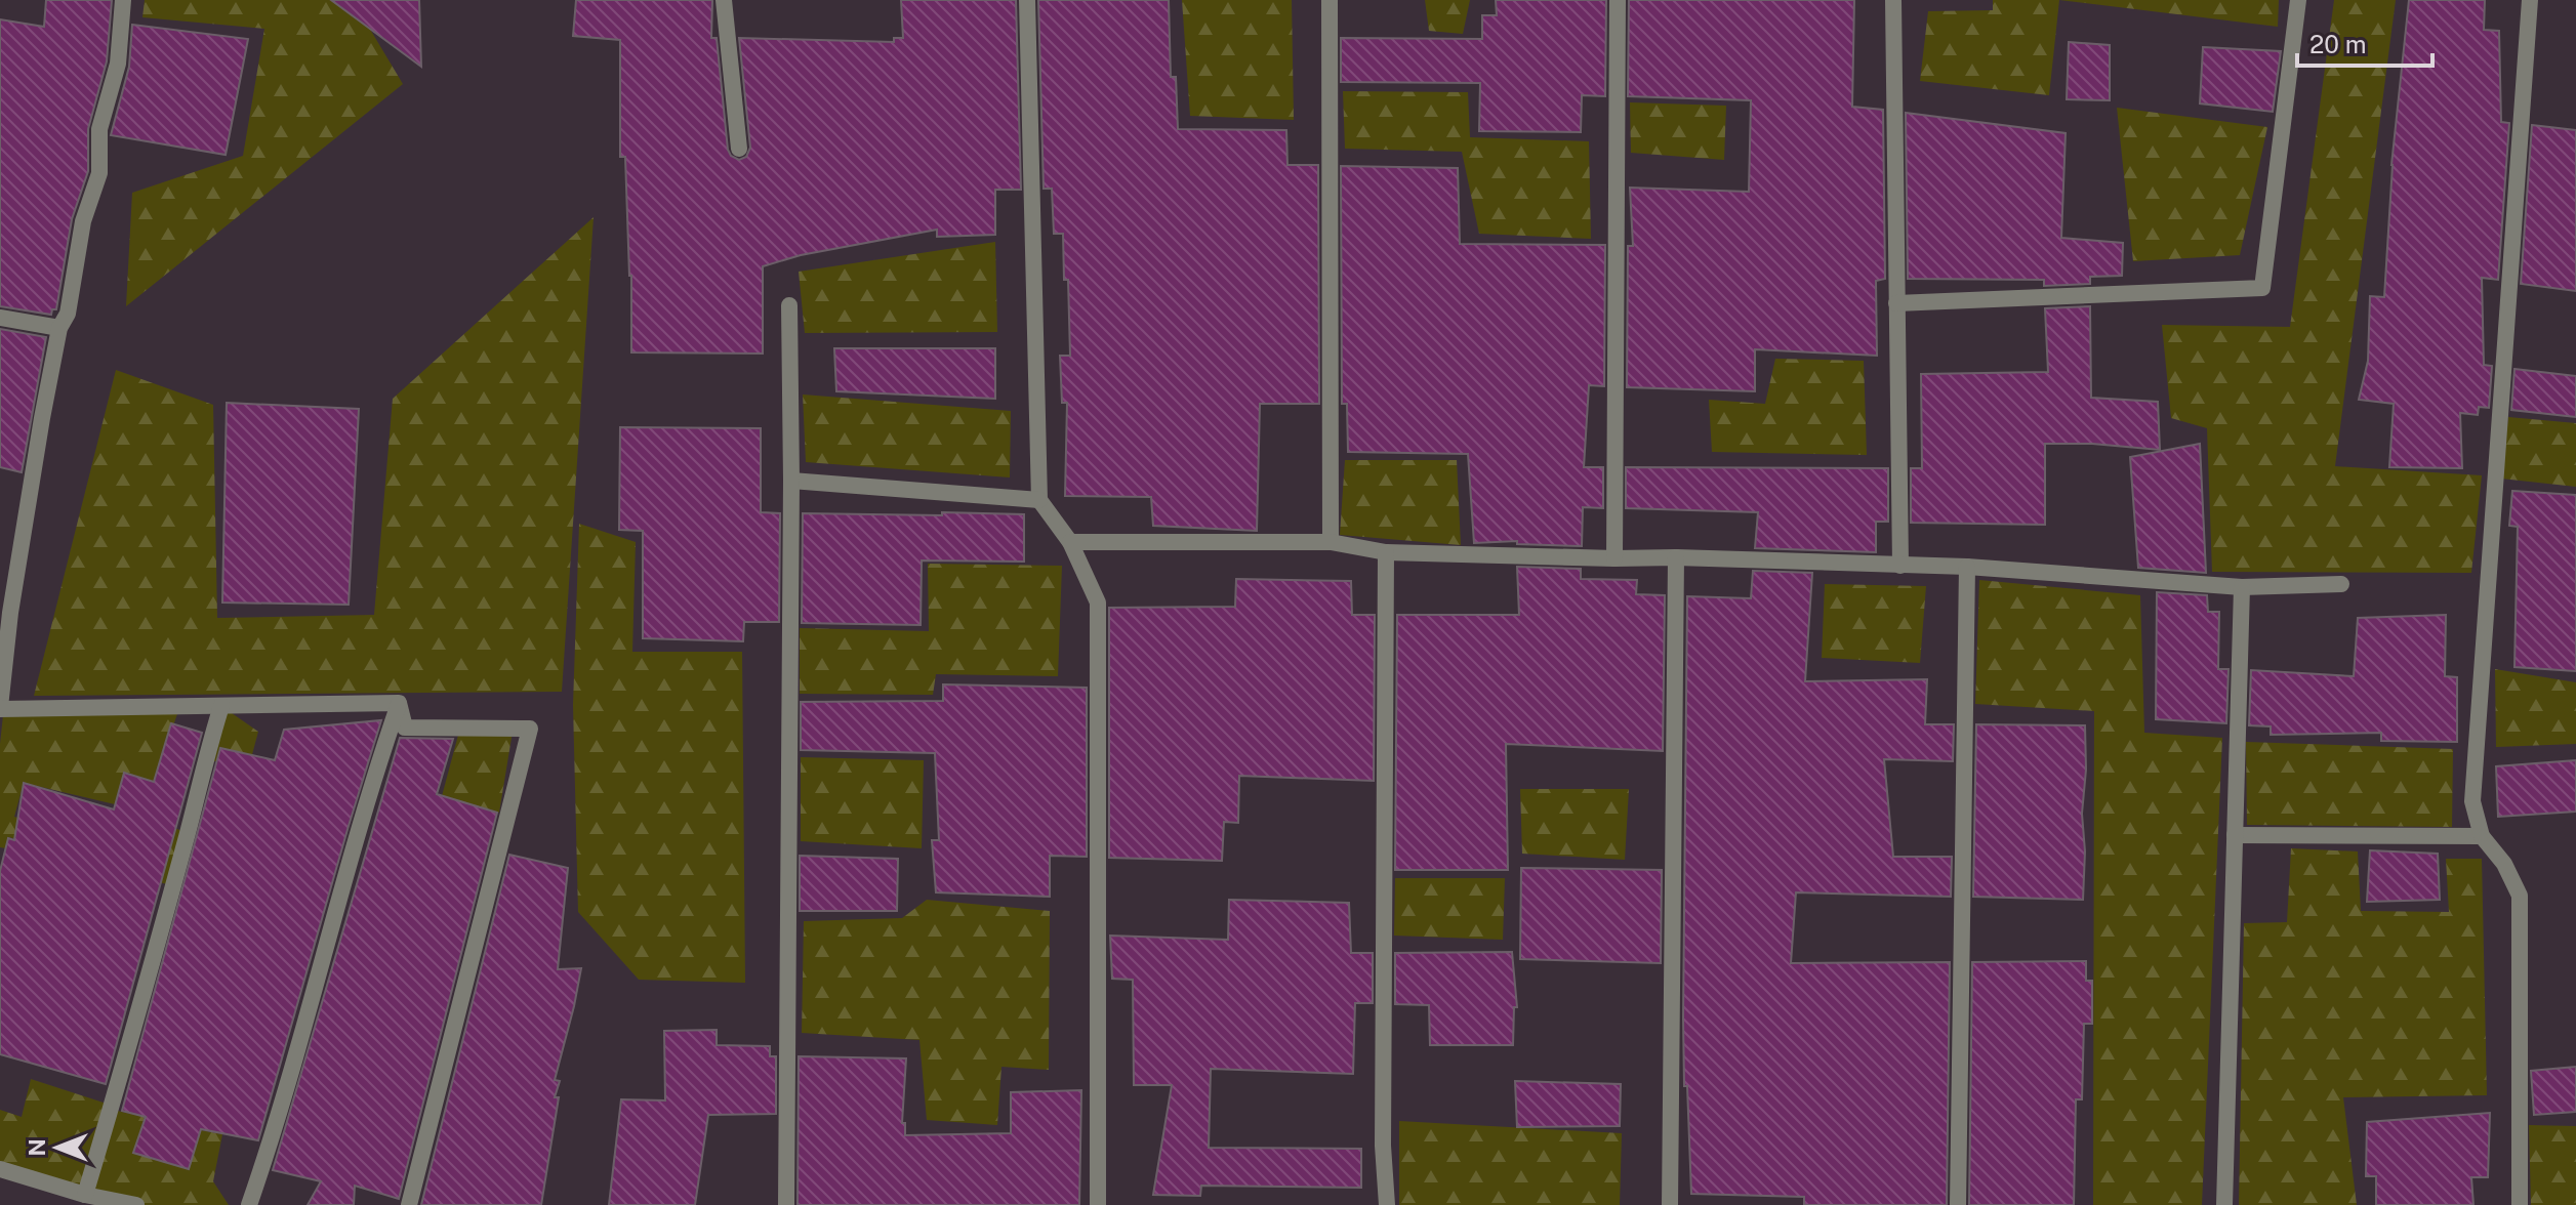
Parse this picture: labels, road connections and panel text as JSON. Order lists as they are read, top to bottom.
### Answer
{
  "scale_bar": "20 m",
  "north": "left"
}
